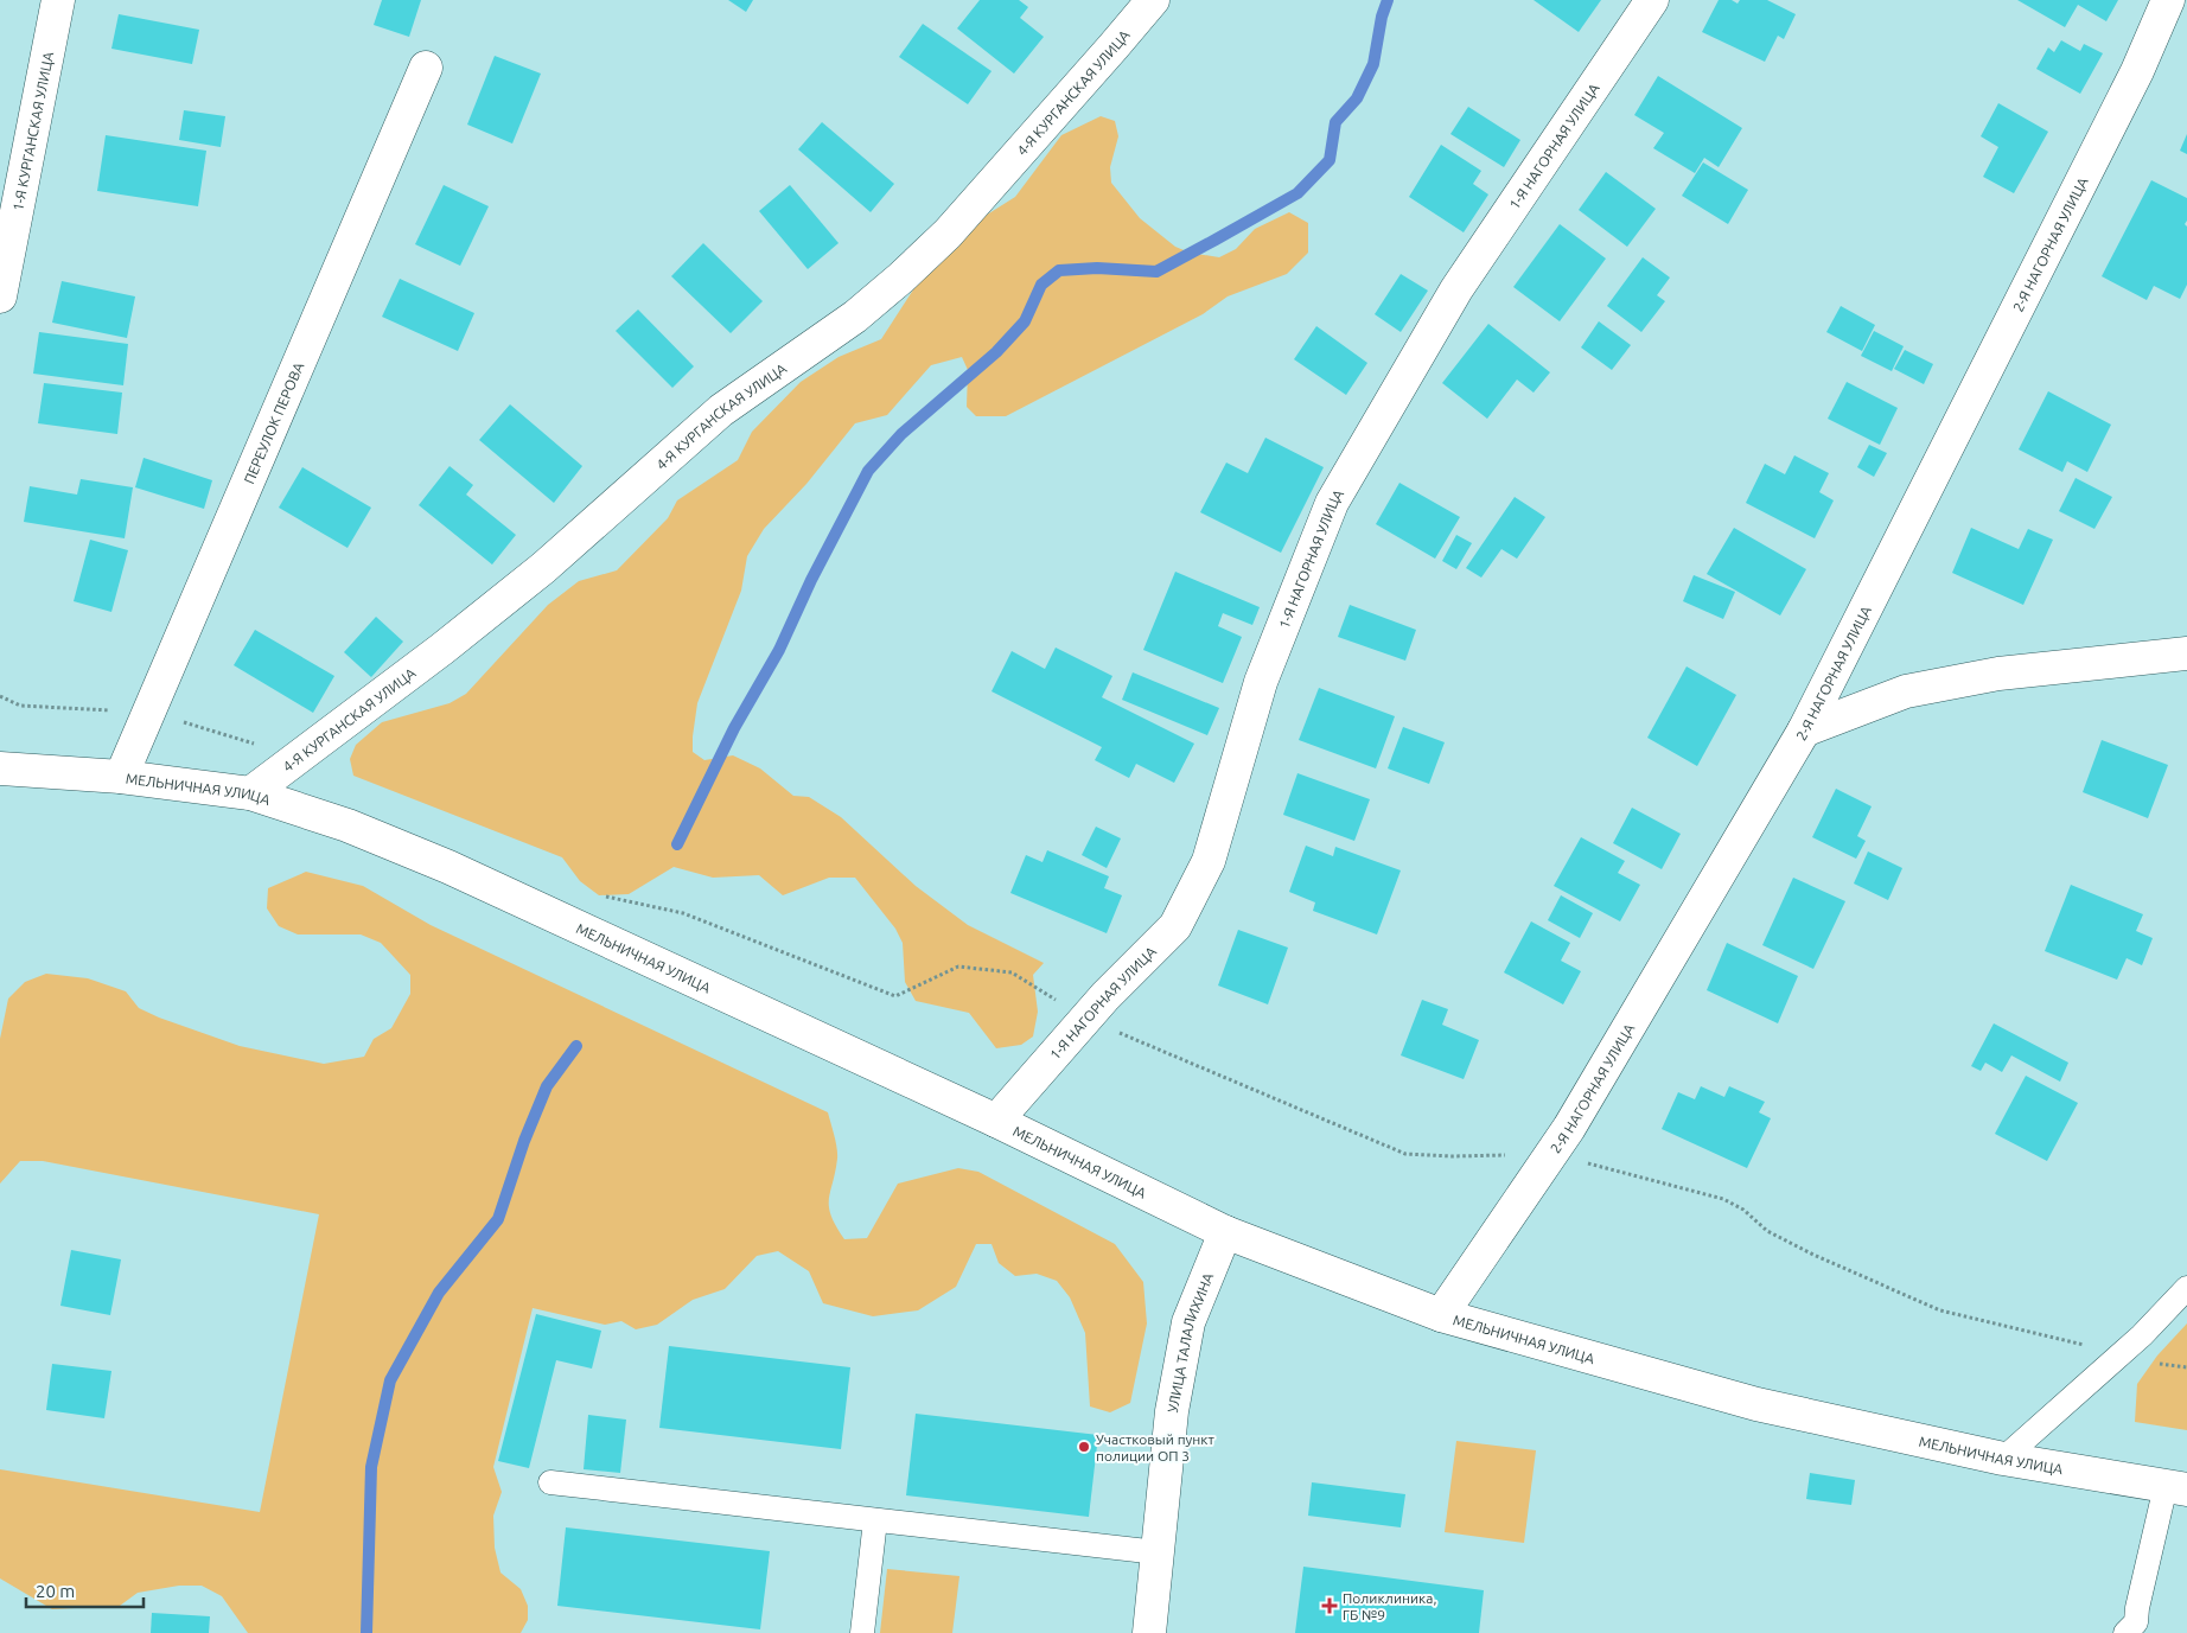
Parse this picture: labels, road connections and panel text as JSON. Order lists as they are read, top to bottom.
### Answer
{
  "streets": {
    "street": [
      "4-Я КУРГАНСКАЯ УЛИЦА",
      "1-Я КУРГАНСКАЯ УЛИЦА",
      "1-Я НАГОРНАЯ УЛИЦА",
      "2-Я НАГОРНАЯ УЛИЦА",
      "ПЕРЕУЛОК ПЕРОВА",
      "МЕЛЬНИЧНАЯ УЛИЦА",
      "УЛИЦА ТАЛАЛИХИНА"
    ]
  },
  "crossings": [
    ["4-Я КУРГАНСКАЯ УЛИЦА", "МЕЛЬНИЧНАЯ УЛИЦА"],
    ["1-Я НАГОРНАЯ УЛИЦА", "МЕЛЬНИЧНАЯ УЛИЦА"],
    ["2-Я НАГОРНАЯ УЛИЦА", "МЕЛЬНИЧНАЯ УЛИЦА"],
    ["ПЕРЕУЛОК ПЕРОВА", "МЕЛЬНИЧНАЯ УЛИЦА"],
    ["МЕЛЬНИЧНАЯ УЛИЦА", "УЛИЦА ТАЛАЛИХИНА"]
  ],
  "places": {
    "other": ["Участковый пункт полиции ОП 3"],
    "health": ["Поликлиника, ГБ №9"]
  },
  "scale_bar": "20 m"
}
